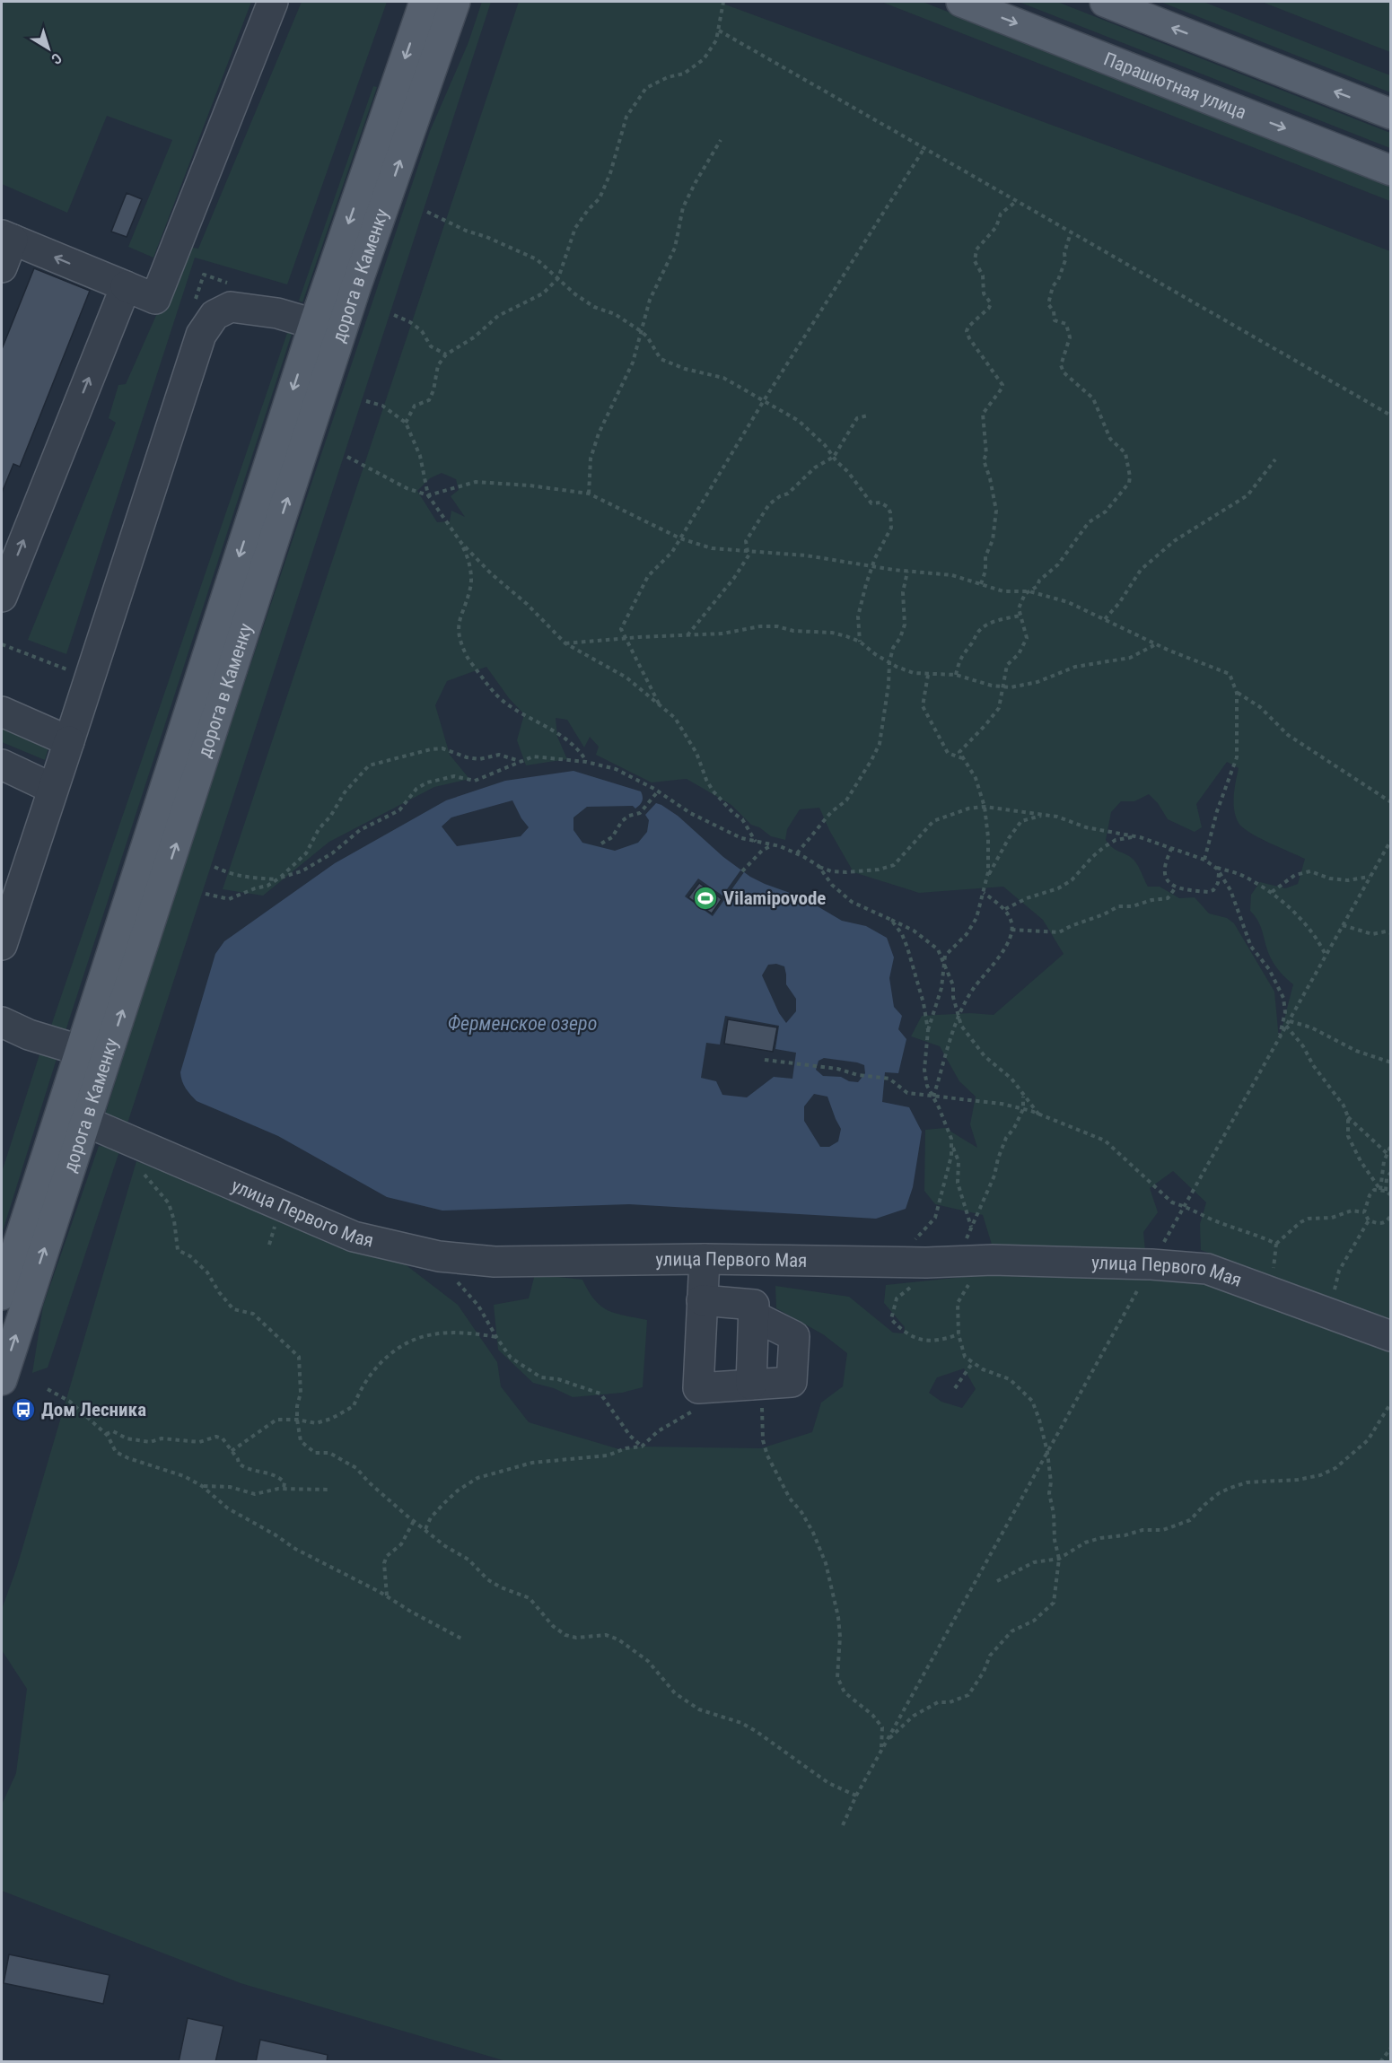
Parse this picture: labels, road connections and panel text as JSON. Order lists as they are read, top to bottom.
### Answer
{
  "streets": {
    "main road": ["Парашютная улица", "дорога в Каменку"],
    "street": ["улица Первого Мая"]
  },
  "crossings": [
    ["дорога в Каменку", "улица Первого Мая"]
  ],
  "water": ["Ферменское озеро"],
  "places": {
    "sports": ["Vilamipovode"],
    "bus stop": ["Дом Лесника"]
  },
  "north": "bottom right"
}
